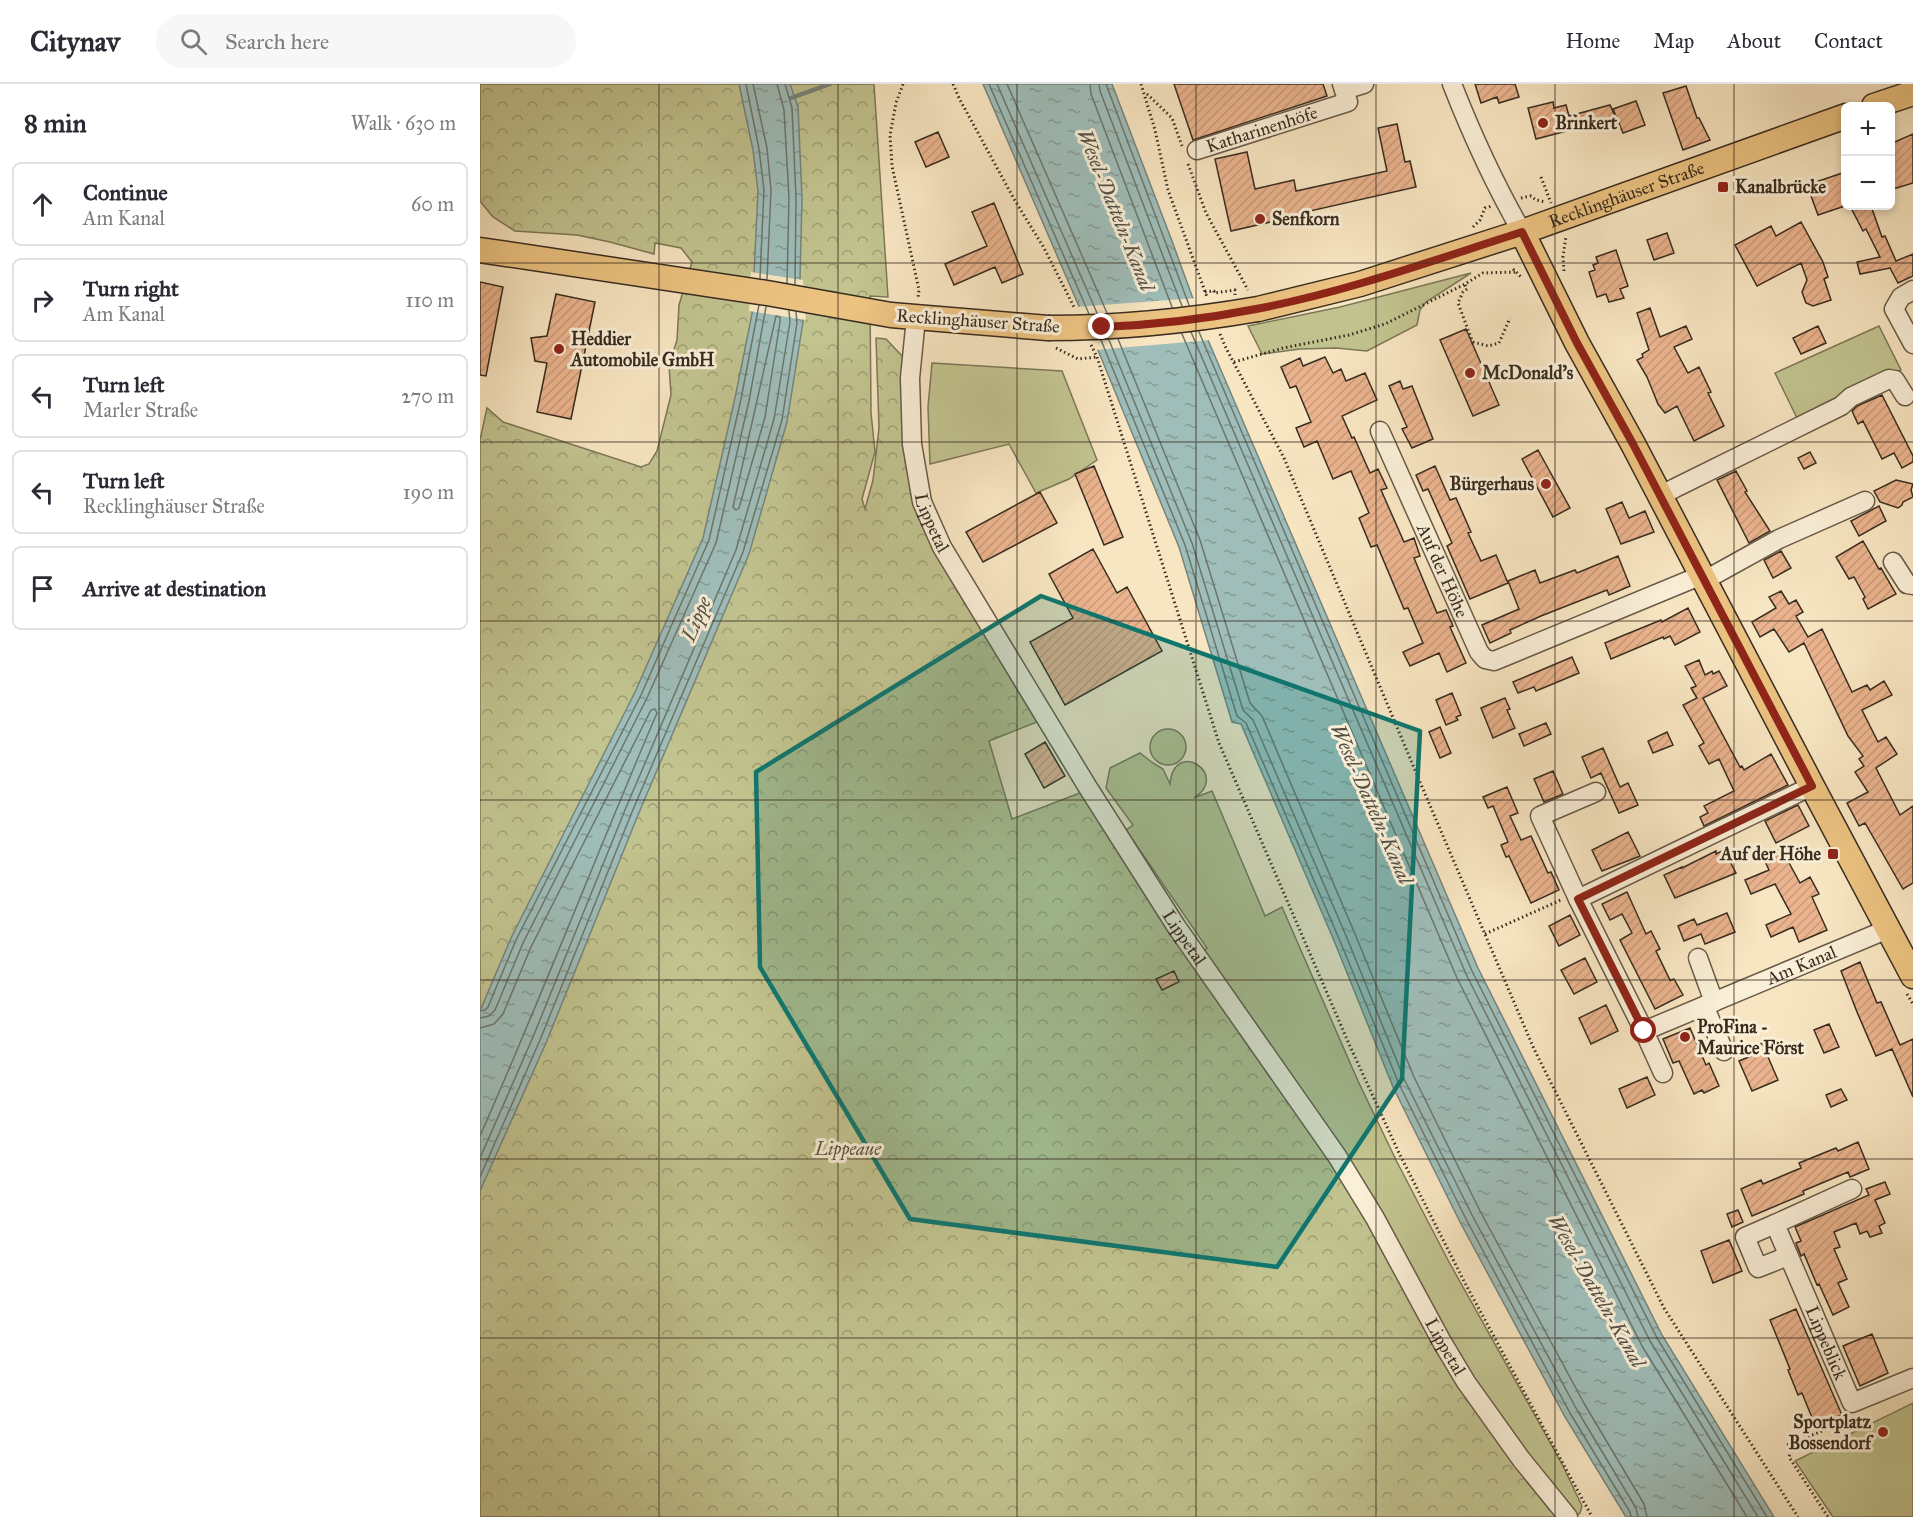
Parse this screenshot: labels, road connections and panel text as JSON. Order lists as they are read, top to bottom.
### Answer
{
  "streets": {
    "main road": ["Recklinghäuser Straße"],
    "street": [
      "Katharinenhöfe",
      "Lippetal",
      "Auf der Höhe",
      "Am Kanal",
      "Lippeblick"
    ]
  },
  "crossings": [
    ["Recklinghäuser Straße", "Lippetal"]
  ],
  "water": ["Wesel-Datteln-Kanal", "Lippe"],
  "parks": ["Lippeaue"],
  "places": {
    "other": [
      "Brinkert",
      "Senfkorn",
      "Heddier Automobile GmbH",
      "McDonald's",
      "Bürgerhaus",
      "ProFina - Maurice Först",
      "Sportplatz Bossendorf"
    ],
    "transit": ["Kanalbrücke", "Auf der Höhe"]
  },
  "page": {
    "header": "Citynav",
    "search": "Search here",
    "nav": [
      "Home",
      "Map",
      "About",
      "Contact"
    ],
    "heading": ["8 min", "Walk · 630 m"],
    "map_buttons": ["+", "−"],
    "list": [
      ["Continue", "Am Kanal", "60 m"],
      ["Turn right", "Am Kanal", "110 m"],
      ["Turn left", "Marler Straße", "270 m"],
      ["Turn left", "Recklinghäuser Straße", "190 m"],
      "Arrive at destination"
    ]
  }
}
